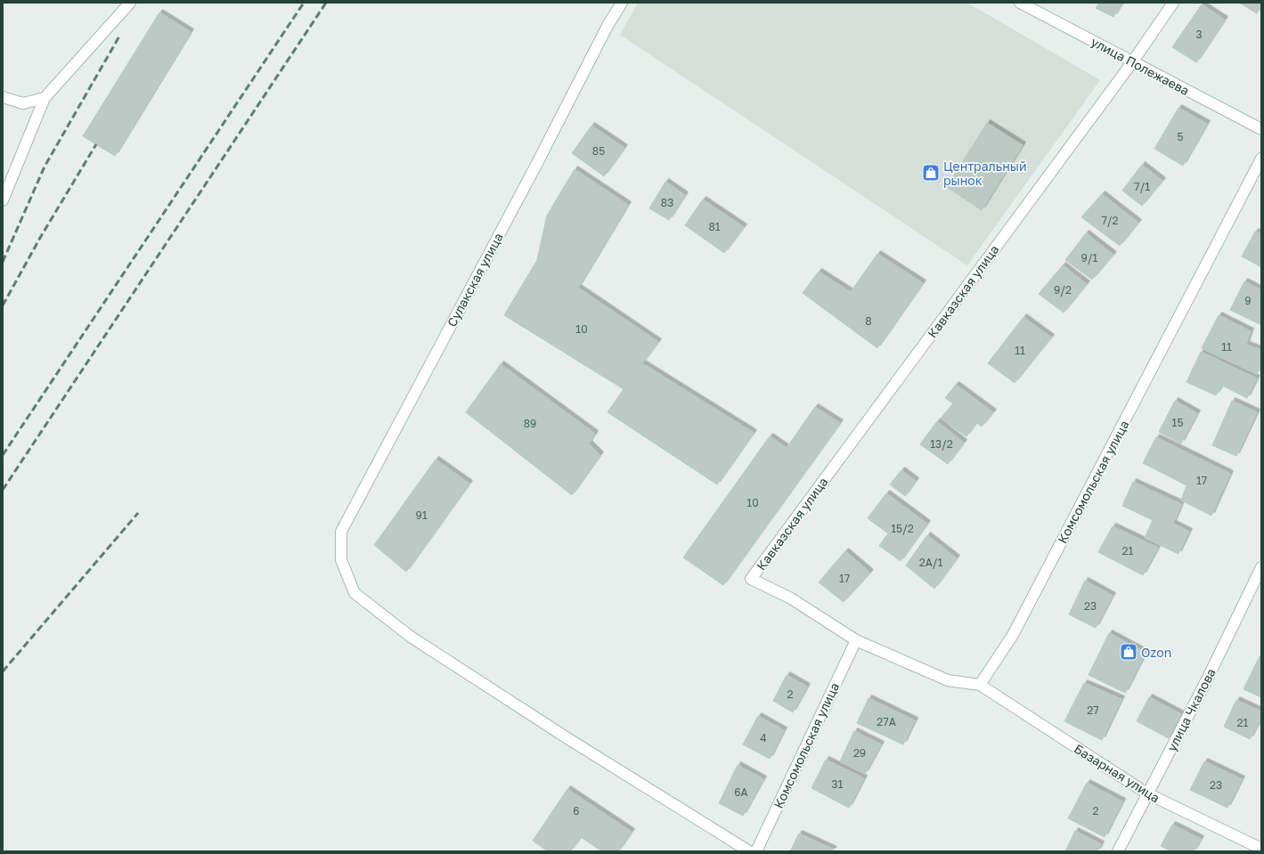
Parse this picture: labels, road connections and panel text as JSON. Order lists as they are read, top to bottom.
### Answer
{
  "streets": {
    "street": [
      "улица Полежаева",
      "Сулакская улица",
      "Кавказская улица",
      "Комсомольская улица",
      "улица Чкалова",
      "Базарная улица"
    ]
  },
  "crossings": [
    ["улица Полежаева", "Кавказская улица"],
    ["Кавказская улица", "Комсомольская улица"],
    ["Комсомольская улица", "Базарная улица"],
    ["улица Чкалова", "Базарная улица"]
  ],
  "places": {
    "shop": ["Центральный рынок", "Ozon"]
  },
  "house_numbers": [
    "3",
    "5",
    "85",
    "7/1",
    "83",
    "7/2",
    "81",
    "9/1",
    "9/2",
    "9",
    "8",
    "10",
    "11",
    "11",
    "15",
    "89",
    "13/2",
    "17",
    "10",
    "91",
    "15/2",
    "21",
    "2А/1",
    "17",
    "23",
    "2",
    "27",
    "27А",
    "21",
    "4",
    "29",
    "31",
    "23",
    "6А",
    "6",
    "2"
  ]
}
